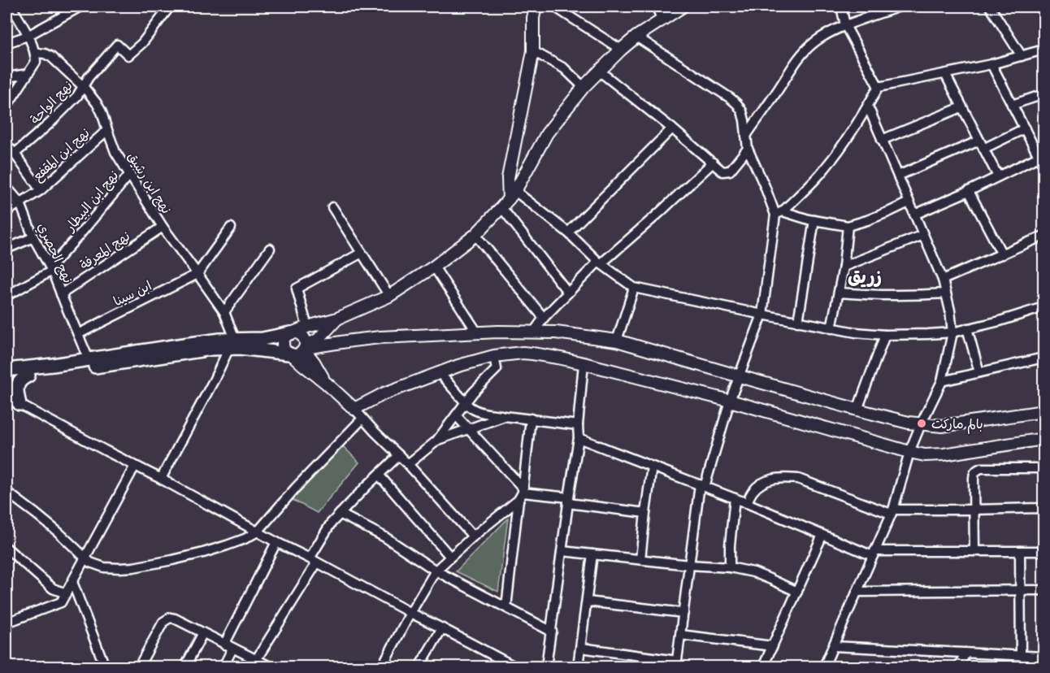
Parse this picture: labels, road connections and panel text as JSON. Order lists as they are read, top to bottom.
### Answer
{
  "streets": {
    "street": [
      "نهج الواحة",
      "نهج ابن المقفع",
      "نهج ابن رشيق",
      "نهج ابن البيطار",
      "نهج المعرفة",
      "نهج الحصري",
      "ابن سينا"
    ]
  },
  "crossings": [
    ["نهج الواحة", "نهج ابن رشيق"],
    ["نهج ابن المقفع", "نهج ابن رشيق"],
    ["نهج ابن المقفع", "نهج الحصري"],
    ["نهج ابن رشيق", "نهج ابن البيطار"],
    ["نهج ابن رشيق", "نهج المعرفة"],
    ["نهج ابن رشيق", "ابن سينا"],
    ["نهج ابن البيطار", "نهج الحصري"],
    ["نهج المعرفة", "نهج الحصري"],
    ["نهج الحصري", "ابن سينا"]
  ],
  "districts": ["زريق"],
  "places": ["بالم ماركت"]
}
